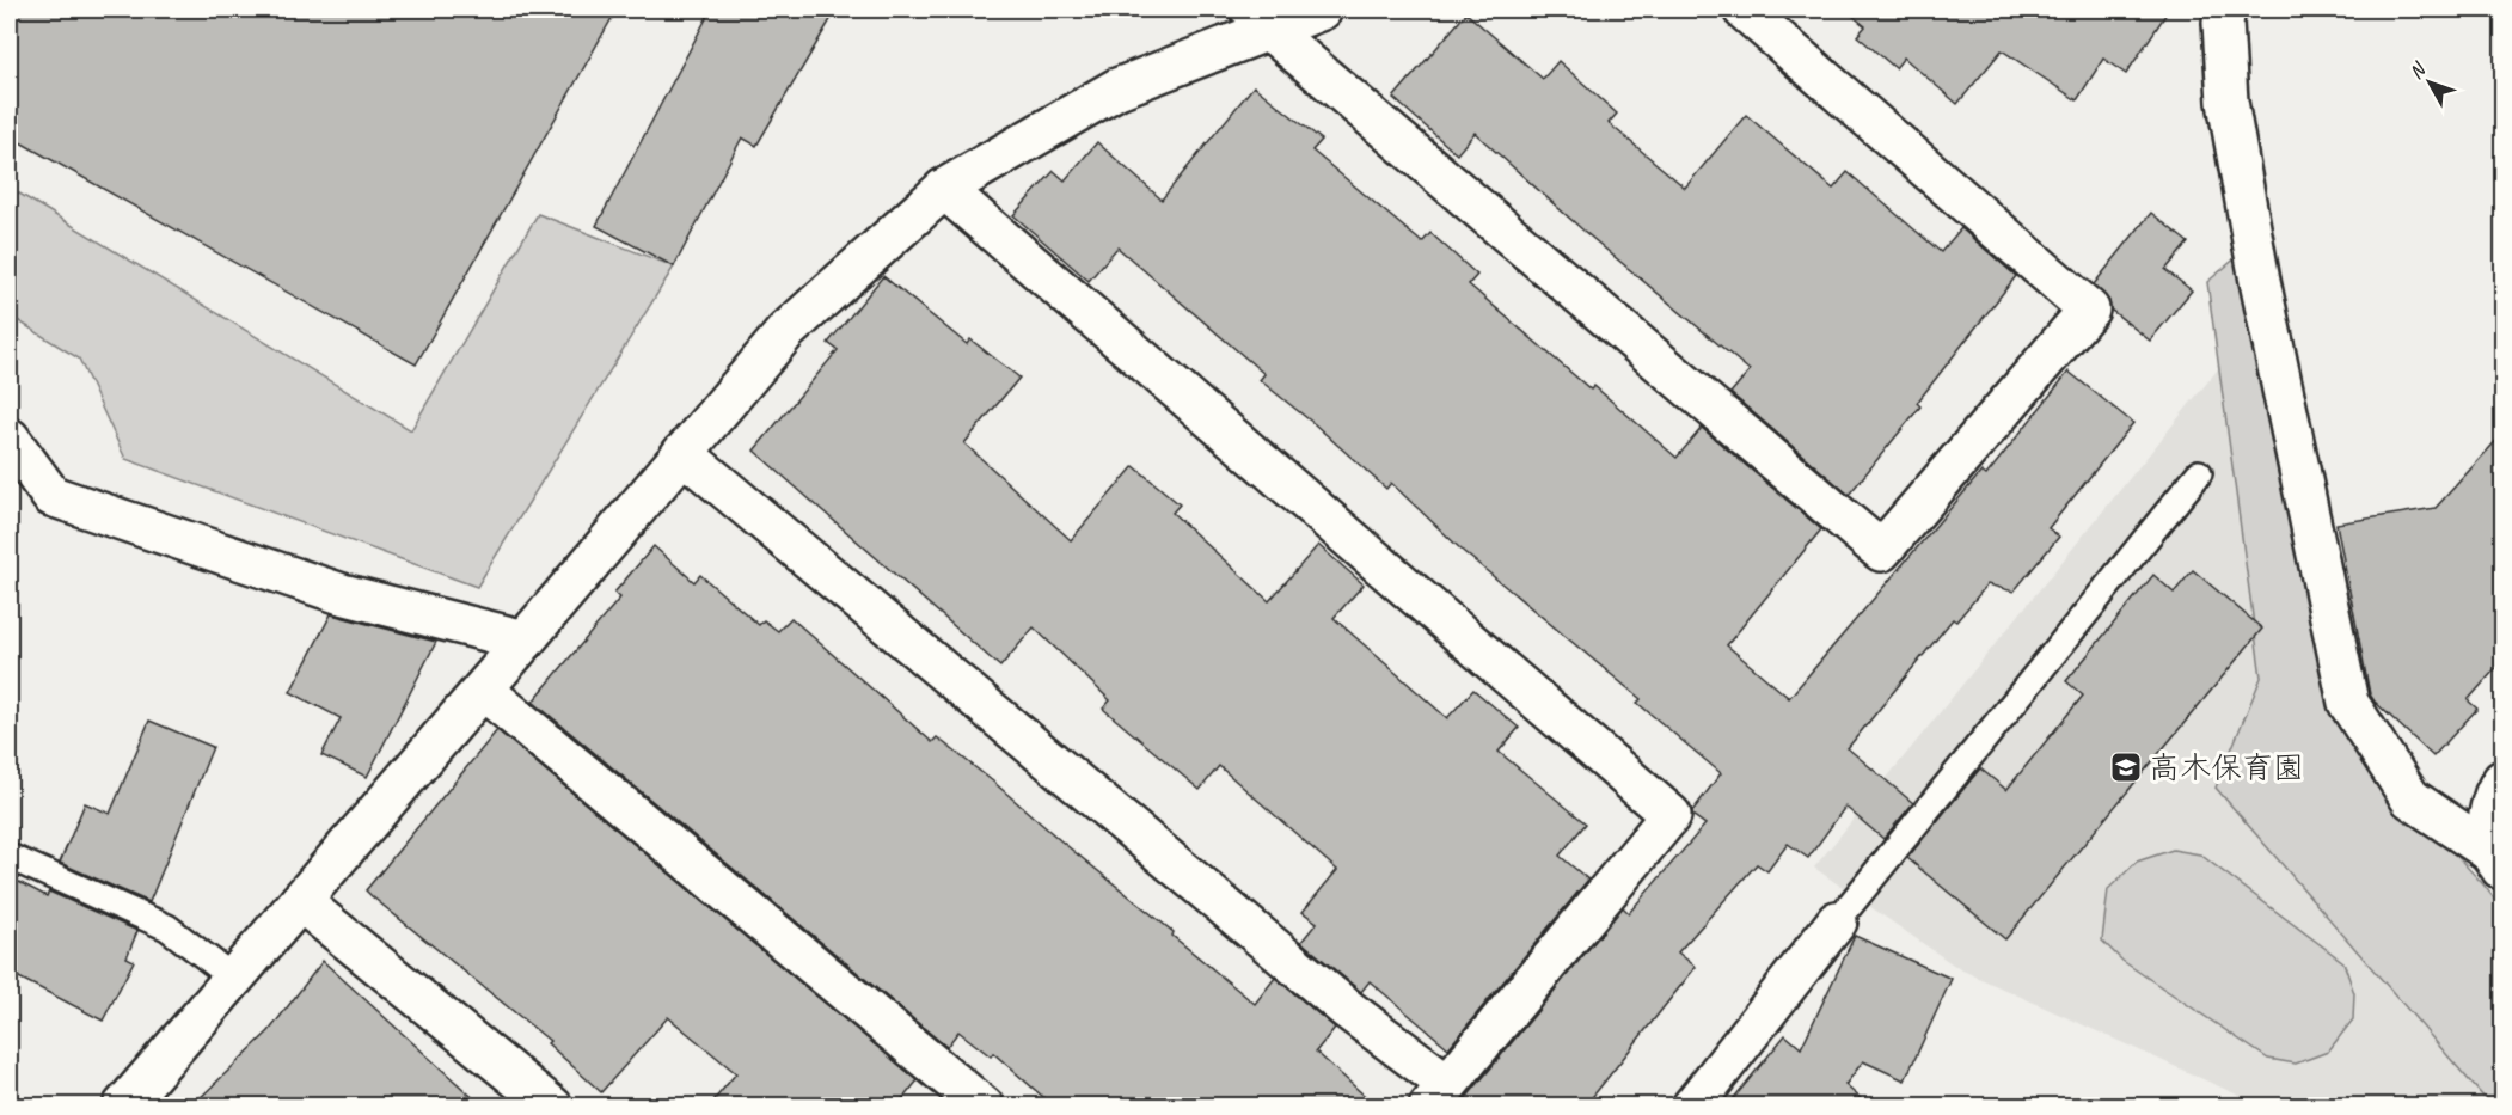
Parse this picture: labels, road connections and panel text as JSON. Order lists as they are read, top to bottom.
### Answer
{
  "places": {
    "school or university": ["高木保育園"]
  },
  "north": "top left"
}
